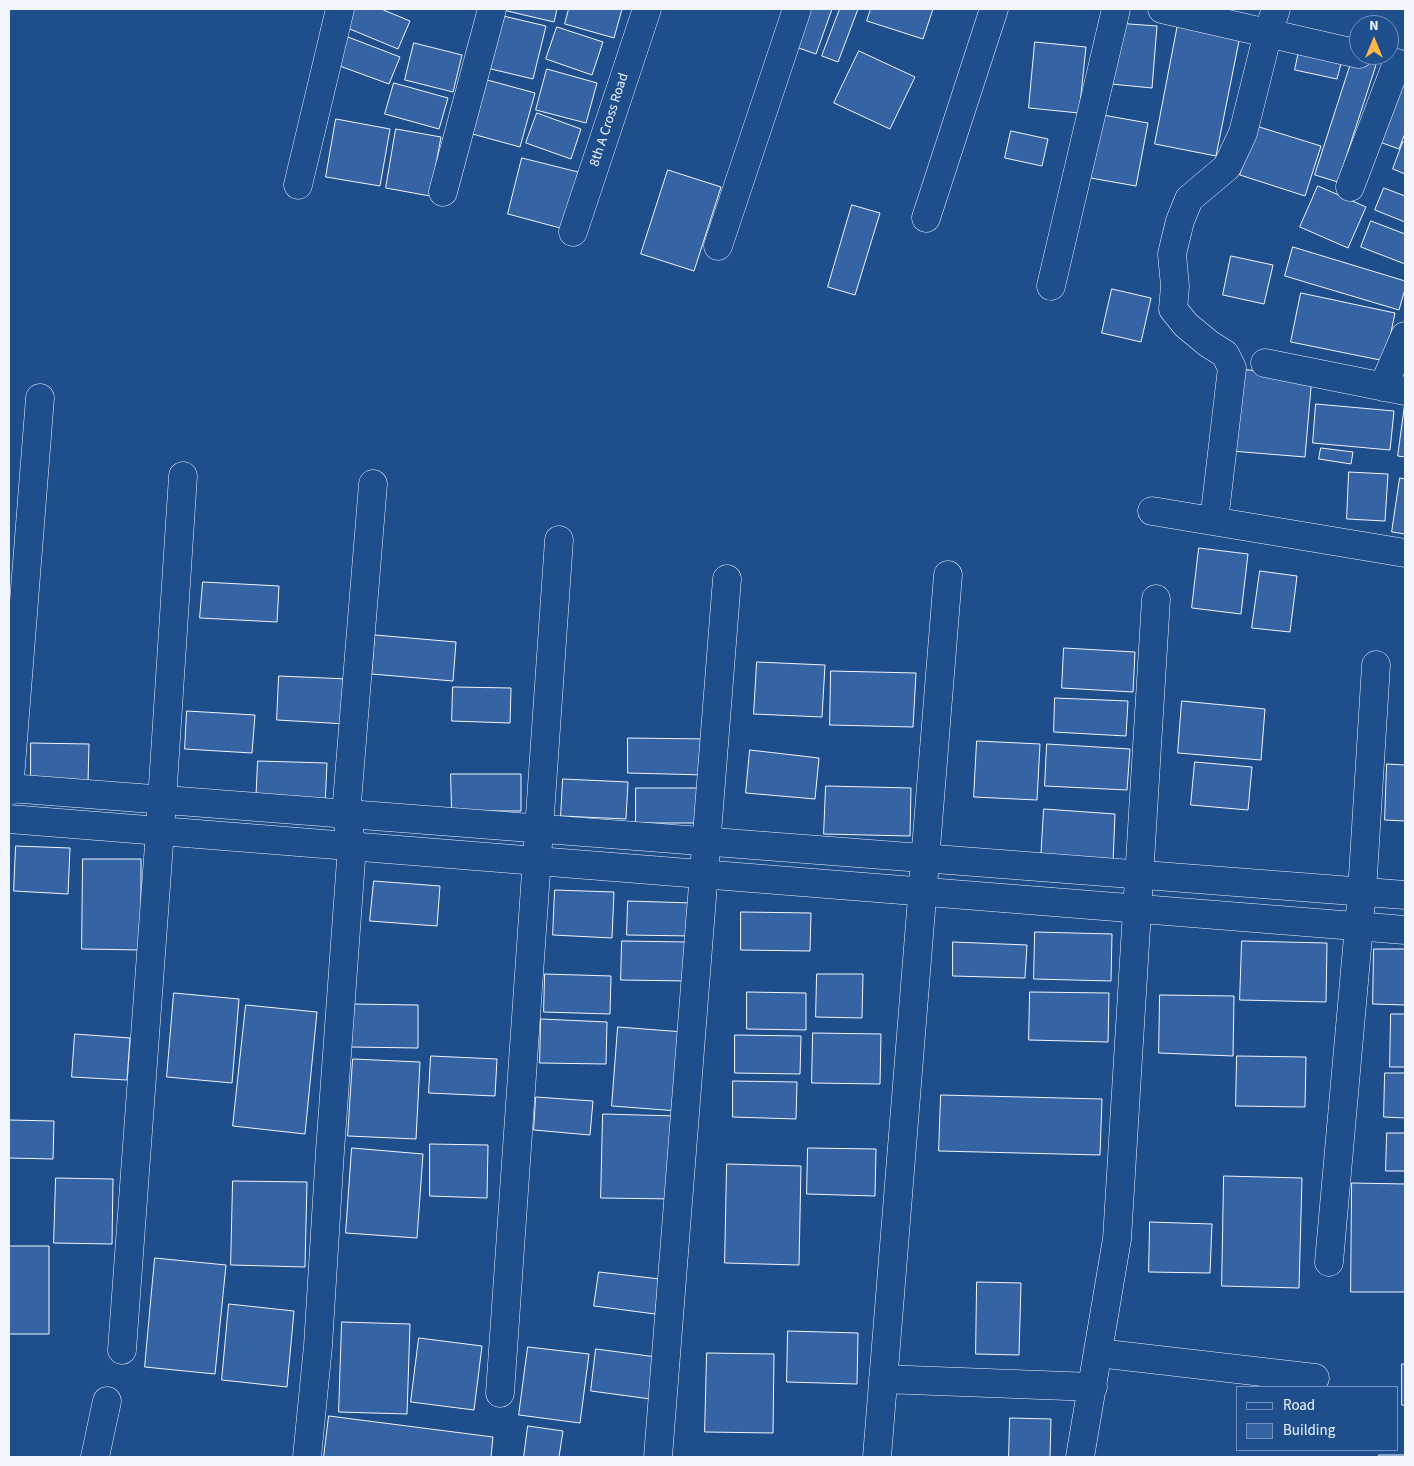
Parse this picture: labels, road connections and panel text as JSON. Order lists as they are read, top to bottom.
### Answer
{
  "streets": {
    "street": ["8th A Cross Road"]
  },
  "legend": ["Road", "Building"],
  "north": "top"
}
